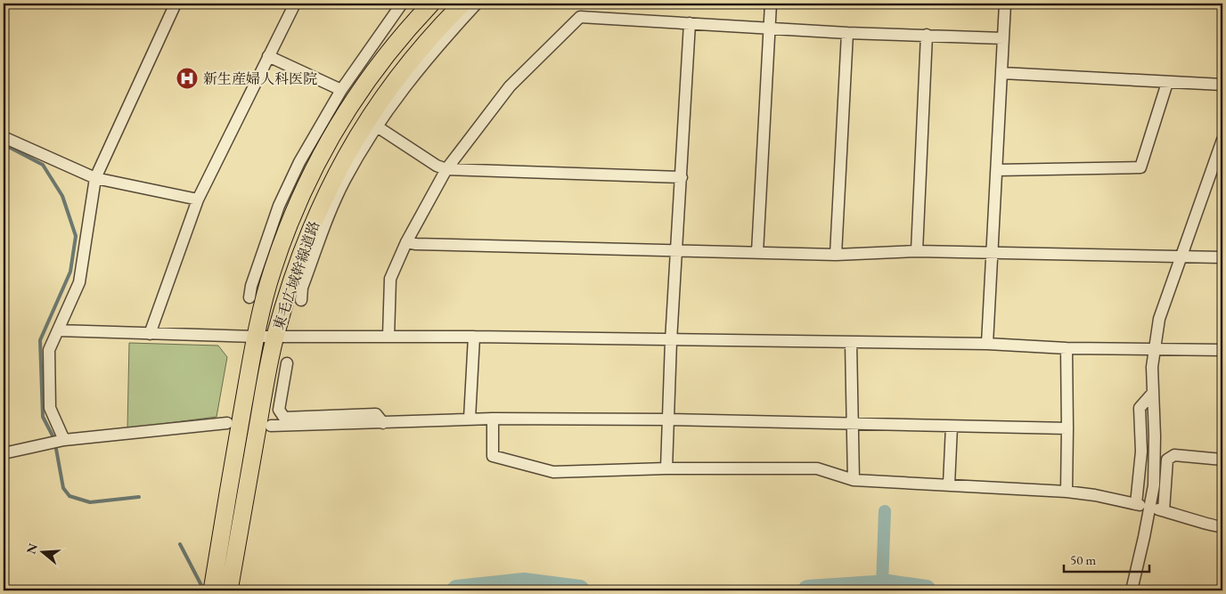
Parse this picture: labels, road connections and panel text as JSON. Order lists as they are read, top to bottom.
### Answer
{
  "streets": {
    "highway": ["東毛広域幹線道路"]
  },
  "places": {
    "hospital": ["新生産婦人科医院"]
  },
  "scale_bar": "50 m",
  "north": "left"
}
